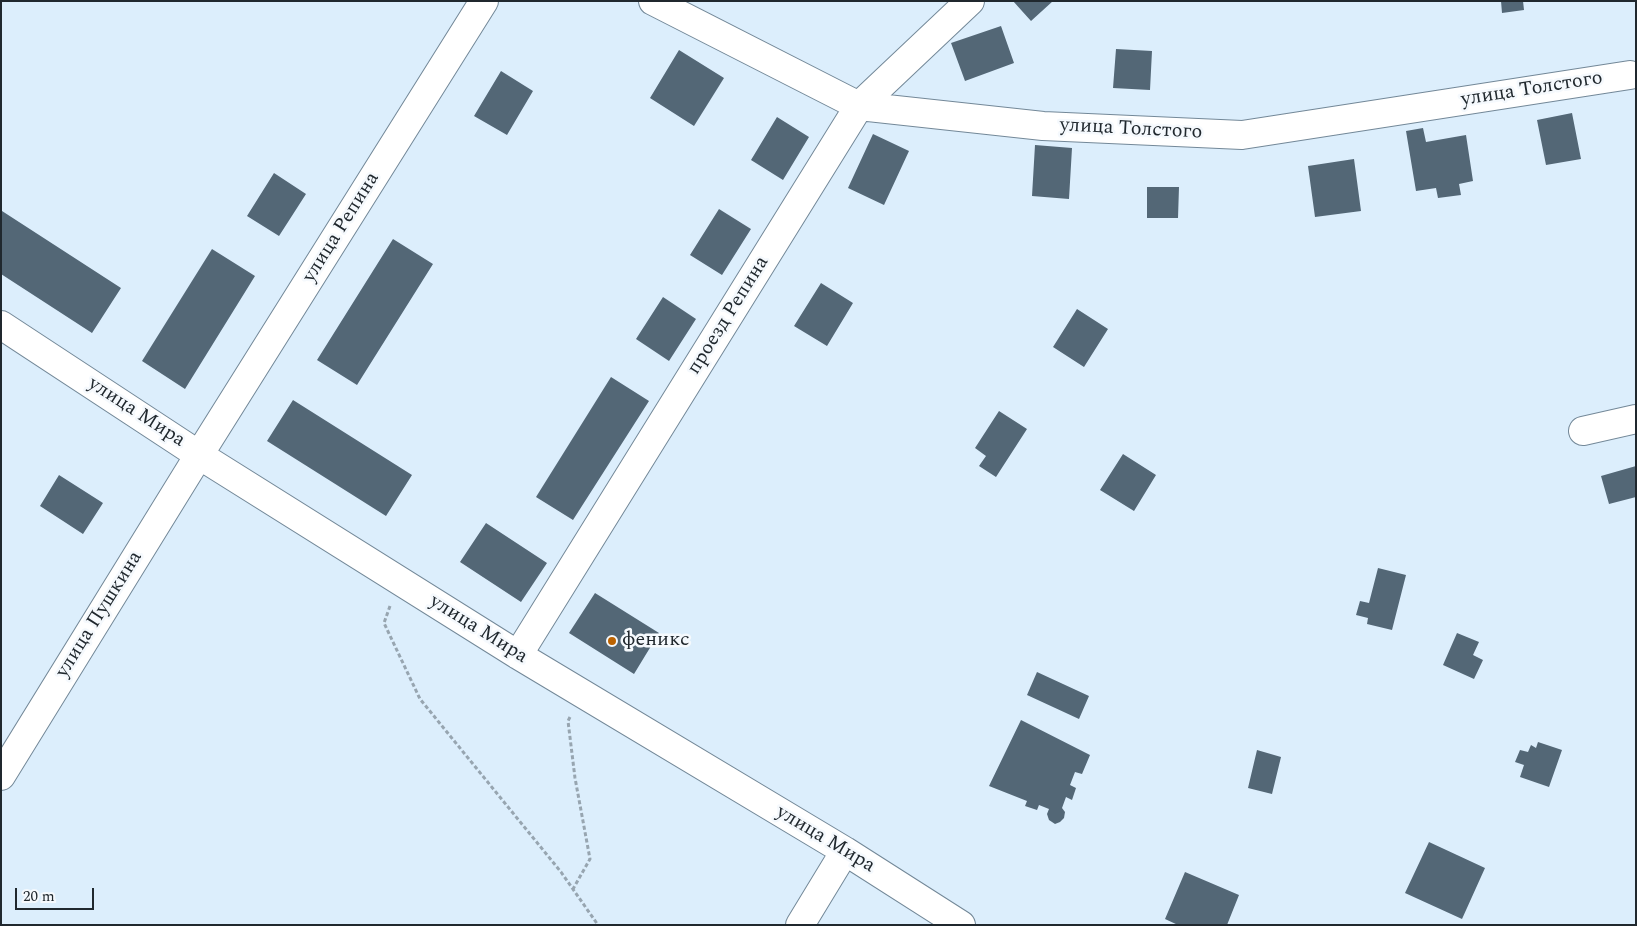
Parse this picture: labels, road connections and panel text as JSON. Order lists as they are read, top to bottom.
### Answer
{
  "streets": {
    "street": [
      "улица Толстого",
      "улица Репина",
      "проезд Репина",
      "улица Мира",
      "улица Пушкина"
    ]
  },
  "crossings": [
    ["улица Толстого", "проезд Репина"],
    ["улица Репина", "улица Мира"],
    ["улица Репина", "улица Пушкина"],
    ["проезд Репина", "улица Мира"],
    ["улица Мира", "улица Пушкина"]
  ],
  "places": ["феникс"],
  "scale_bar": "20 m"
}
